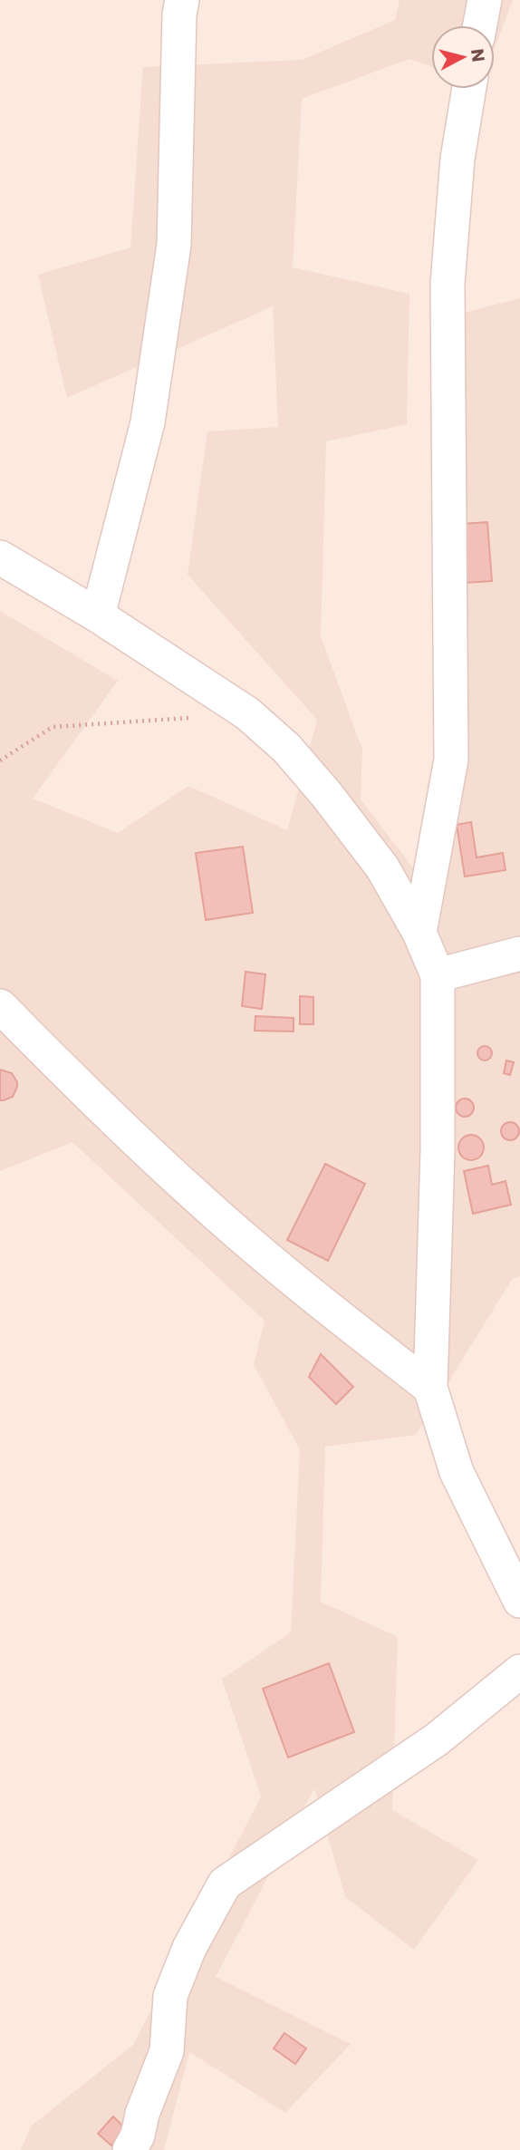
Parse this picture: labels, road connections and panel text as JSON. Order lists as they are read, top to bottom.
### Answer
{
  "north": "right"
}
